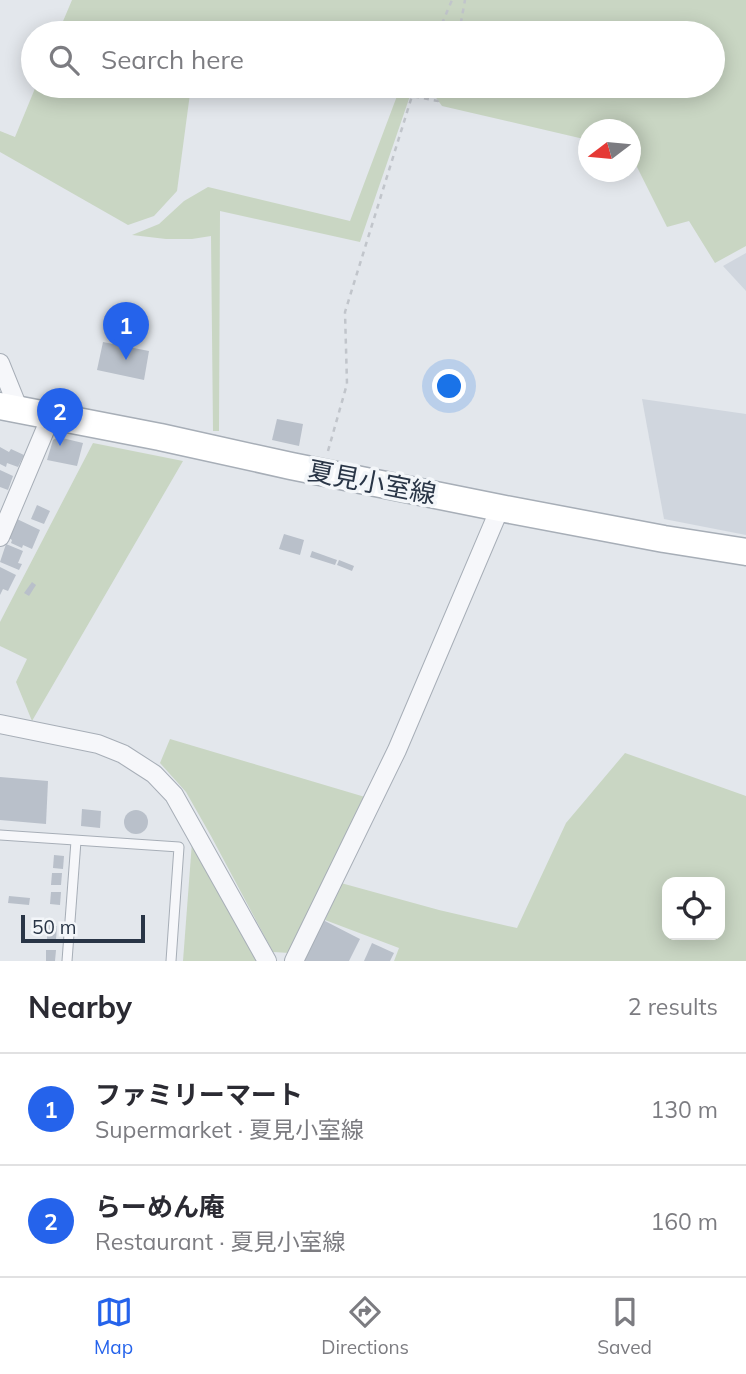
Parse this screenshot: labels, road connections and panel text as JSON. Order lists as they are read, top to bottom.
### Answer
{
  "streets": {
    "main road": ["夏見小室線"]
  },
  "scale_bar": "50 m",
  "north": "left",
  "page": {
    "search": "Search here",
    "pins": ["1", "2"],
    "scale": "50 m",
    "heading": ["Nearby", "2 results"],
    "list": [
      {
        "mark": "1",
        "name": "ファミリーマート",
        "note": "Supermarket · 夏見小室線",
        "value": "130 m"
      },
      {
        "mark": "2",
        "name": "らーめん庵",
        "note": "Restaurant · 夏見小室線",
        "value": "160 m"
      }
    ],
    "nav": ["Map", "Directions", "Saved"]
  }
}
